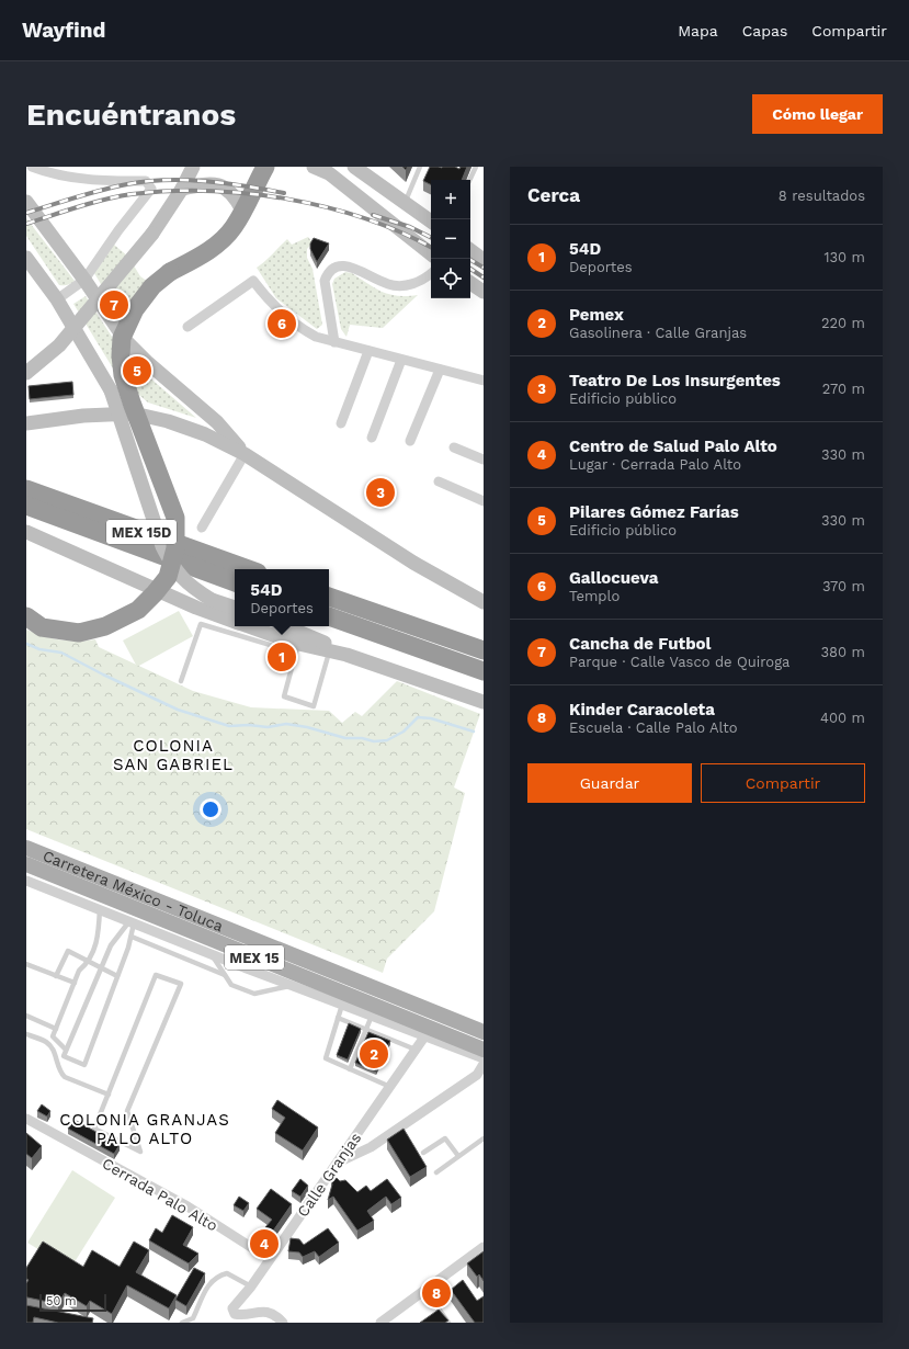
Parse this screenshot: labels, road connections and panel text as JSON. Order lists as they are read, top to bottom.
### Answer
{
  "streets": {
    "highway": ["MEX 15D"],
    "main road": ["Carretera México - Toluca", "MEX 15"],
    "street": ["Calle Granjas", "Cerrada Palo Alto"]
  },
  "crossings": [
    ["Calle Granjas", "Cerrada Palo Alto"]
  ],
  "districts": ["COLONIA SAN GABRIEL", "COLONIA GRANJAS PALO ALTO"],
  "scale_bar": "50 m",
  "page": {
    "header": "Wayfind",
    "nav": ["Mapa", "Capas", "Compartir"],
    "buttons": [
      "Cómo llegar",
      ["Guardar", "Compartir"]
    ],
    "title": "Encuéntranos",
    "heading": ["Cerca", "8 resultados"],
    "map_buttons": ["+", "−"],
    "list": [
      {
        "mark": "1",
        "name": "54D",
        "note": "Deportes",
        "value": "130 m"
      },
      {
        "mark": "2",
        "name": "Pemex",
        "note": "Gasolinera · Calle Granjas",
        "value": "220 m"
      },
      {
        "mark": "3",
        "name": "Teatro De Los Insurgentes",
        "note": "Edificio público",
        "value": "270 m"
      },
      {
        "mark": "4",
        "name": "Centro de Salud Palo Alto",
        "note": "Lugar · Cerrada Palo Alto",
        "value": "330 m"
      },
      {
        "mark": "5",
        "name": "Pilares Gómez Farías",
        "note": "Edificio público",
        "value": "330 m"
      },
      {
        "mark": "6",
        "name": "Gallocueva",
        "note": "Templo",
        "value": "370 m"
      },
      {
        "mark": "7",
        "name": "Cancha de Futbol",
        "note": "Parque · Calle Vasco de Quiroga",
        "value": "380 m"
      },
      {
        "mark": "8",
        "name": "Kinder Caracoleta",
        "note": "Escuela · Calle Palo Alto",
        "value": "400 m"
      }
    ],
    "pins": [
      "7",
      "6",
      "5",
      "3",
      "1",
      "2",
      "4",
      "8"
    ],
    "popup": ["54D", "Deportes"],
    "scale": "50 m"
  }
}
